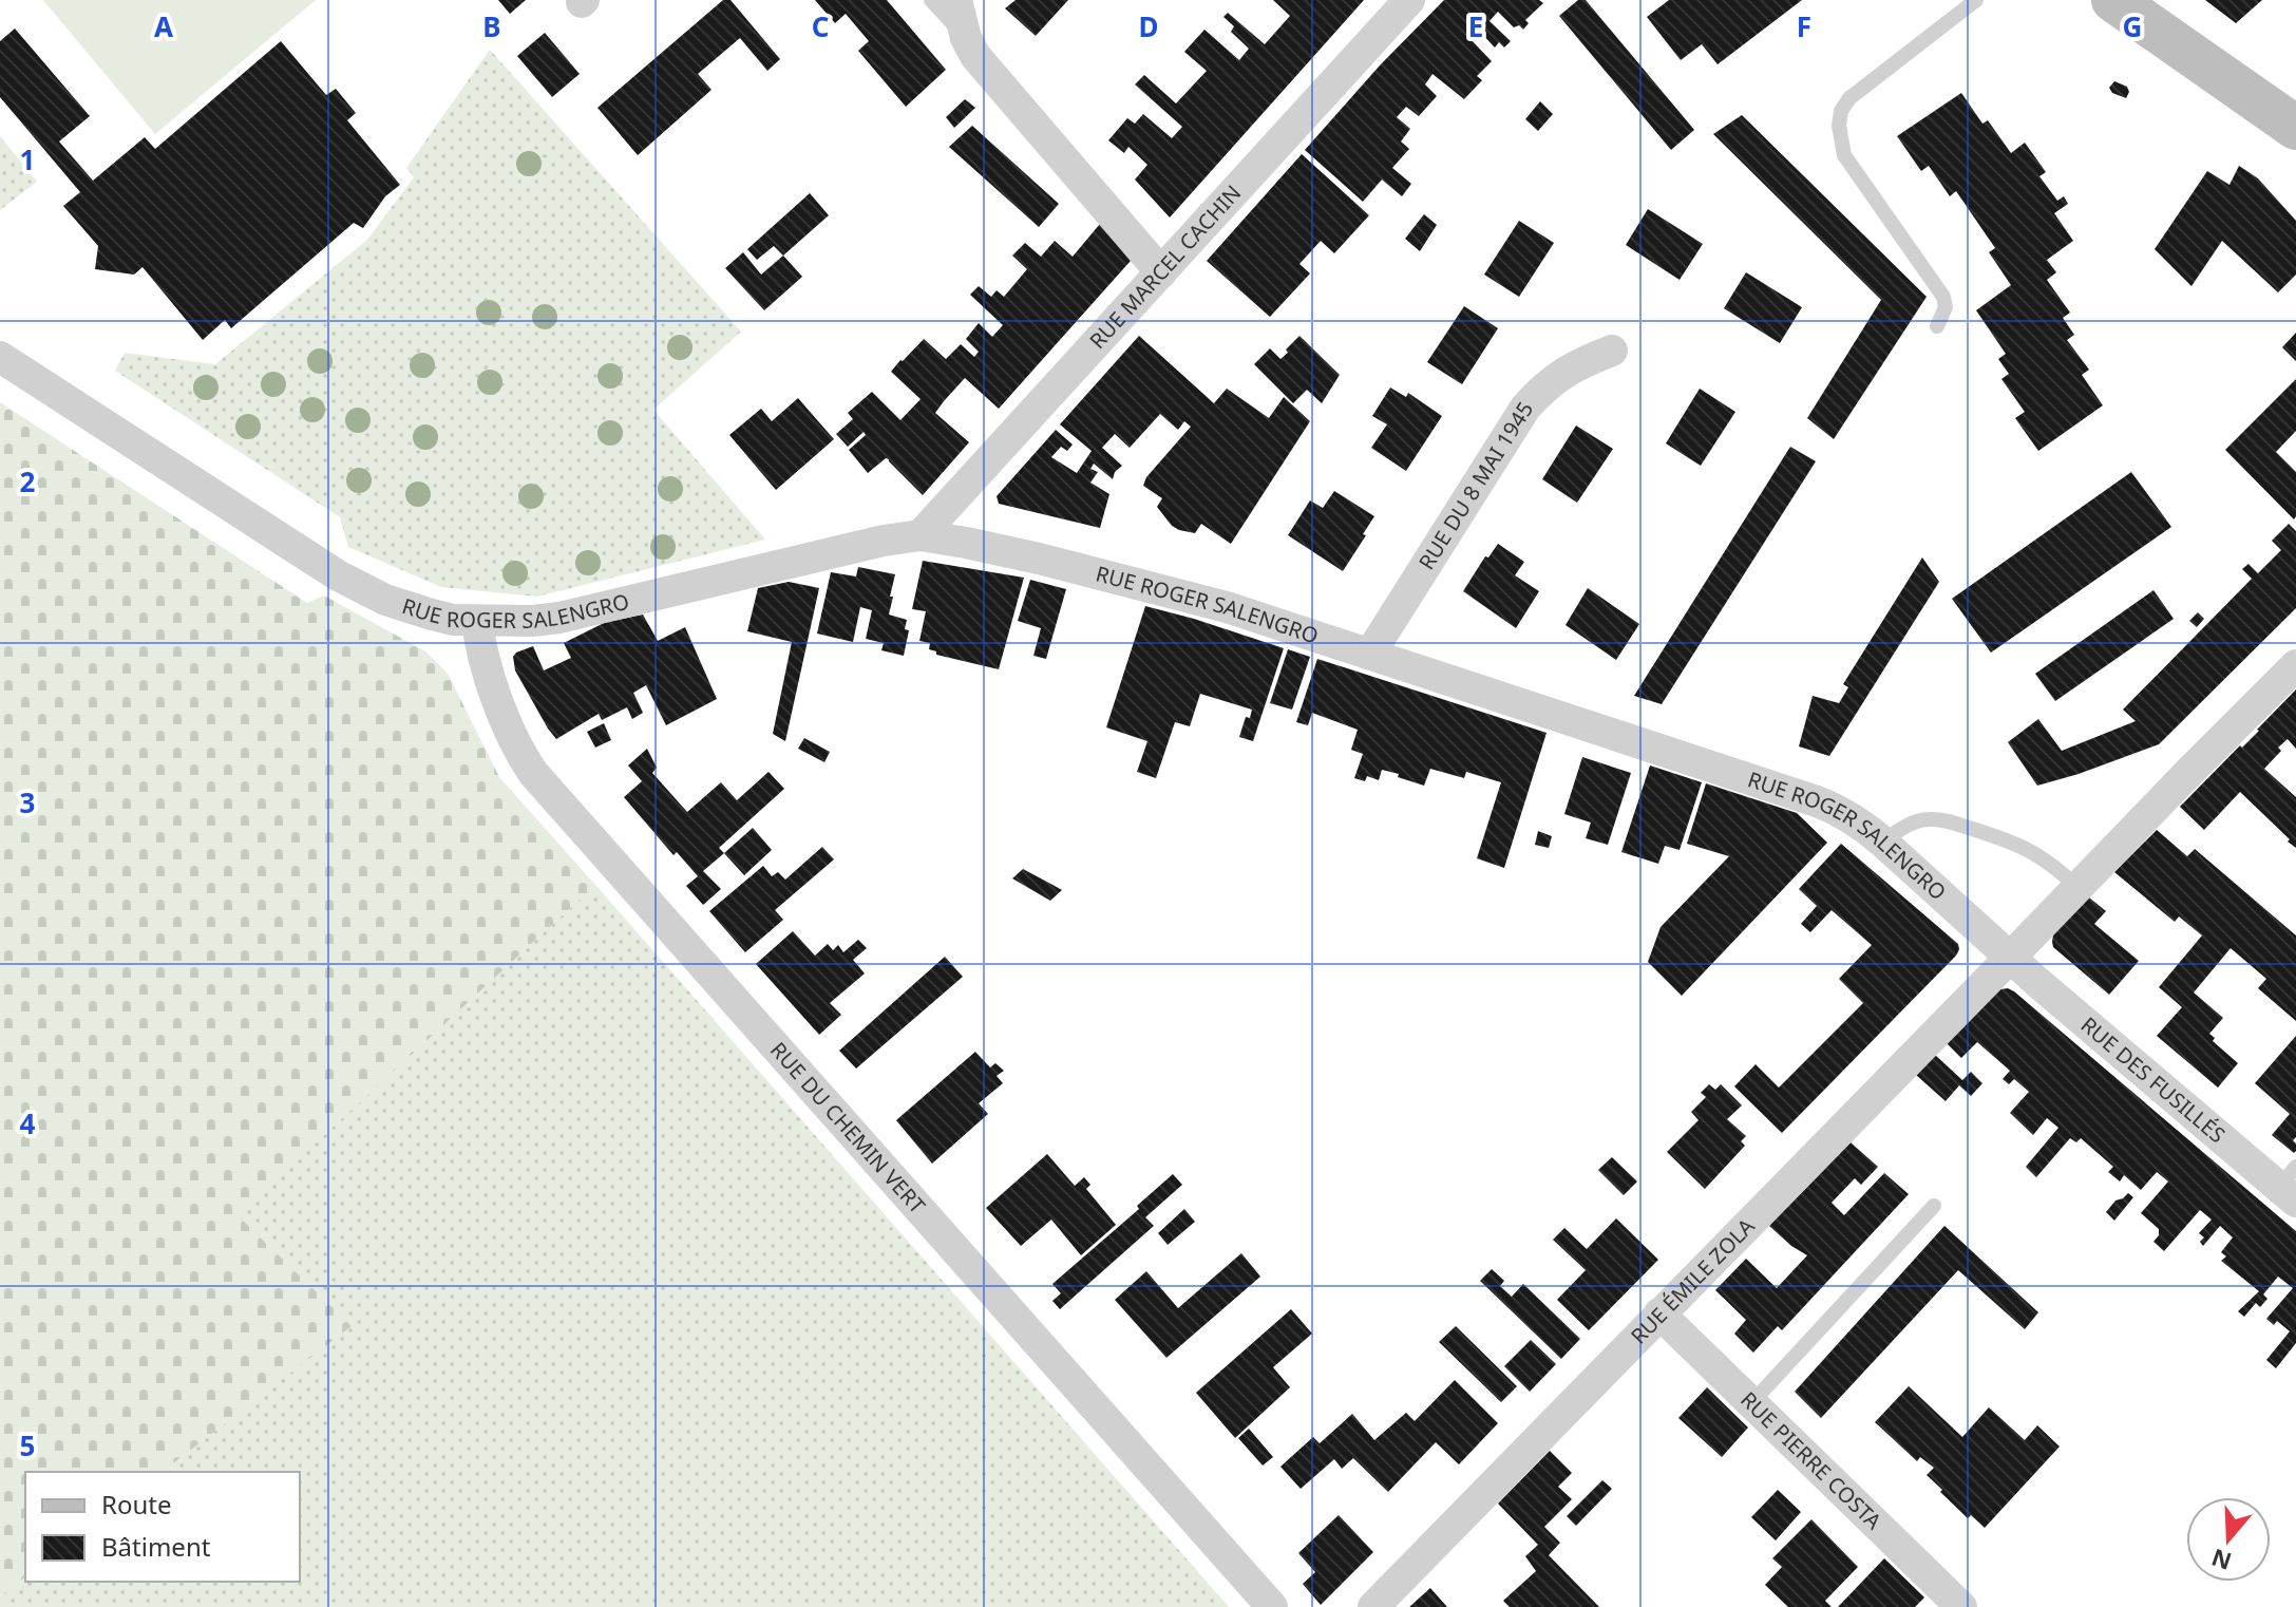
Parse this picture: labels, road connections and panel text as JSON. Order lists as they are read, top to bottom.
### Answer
{
  "streets": {
    "street": [
      "RUE MARCEL CACHIN",
      "RUE DU 8 MAI 1945",
      "RUE ROGER SALENGRO",
      "RUE DES FUSILLÉS",
      "RUE DU CHEMIN VERT",
      "RUE ÉMILE ZOLA",
      "RUE PIERRE COSTA"
    ]
  },
  "crossings": [
    ["RUE MARCEL CACHIN", "RUE ROGER SALENGRO"],
    ["RUE DU 8 MAI 1945", "RUE ROGER SALENGRO"],
    ["RUE ROGER SALENGRO", "RUE DES FUSILLÉS"],
    ["RUE ROGER SALENGRO", "RUE DU CHEMIN VERT"],
    ["RUE ROGER SALENGRO", "RUE ÉMILE ZOLA"],
    ["RUE DES FUSILLÉS", "RUE ÉMILE ZOLA"],
    ["RUE ÉMILE ZOLA", "RUE PIERRE COSTA"]
  ],
  "legend": ["Route", "Bâtiment"],
  "north": "bottom",
  "grid": {
    "columns": [
      "A",
      "B",
      "C",
      "D",
      "E",
      "F",
      "G"
    ],
    "rows": [
      "1",
      "2",
      "3",
      "4",
      "5"
    ]
  }
}
